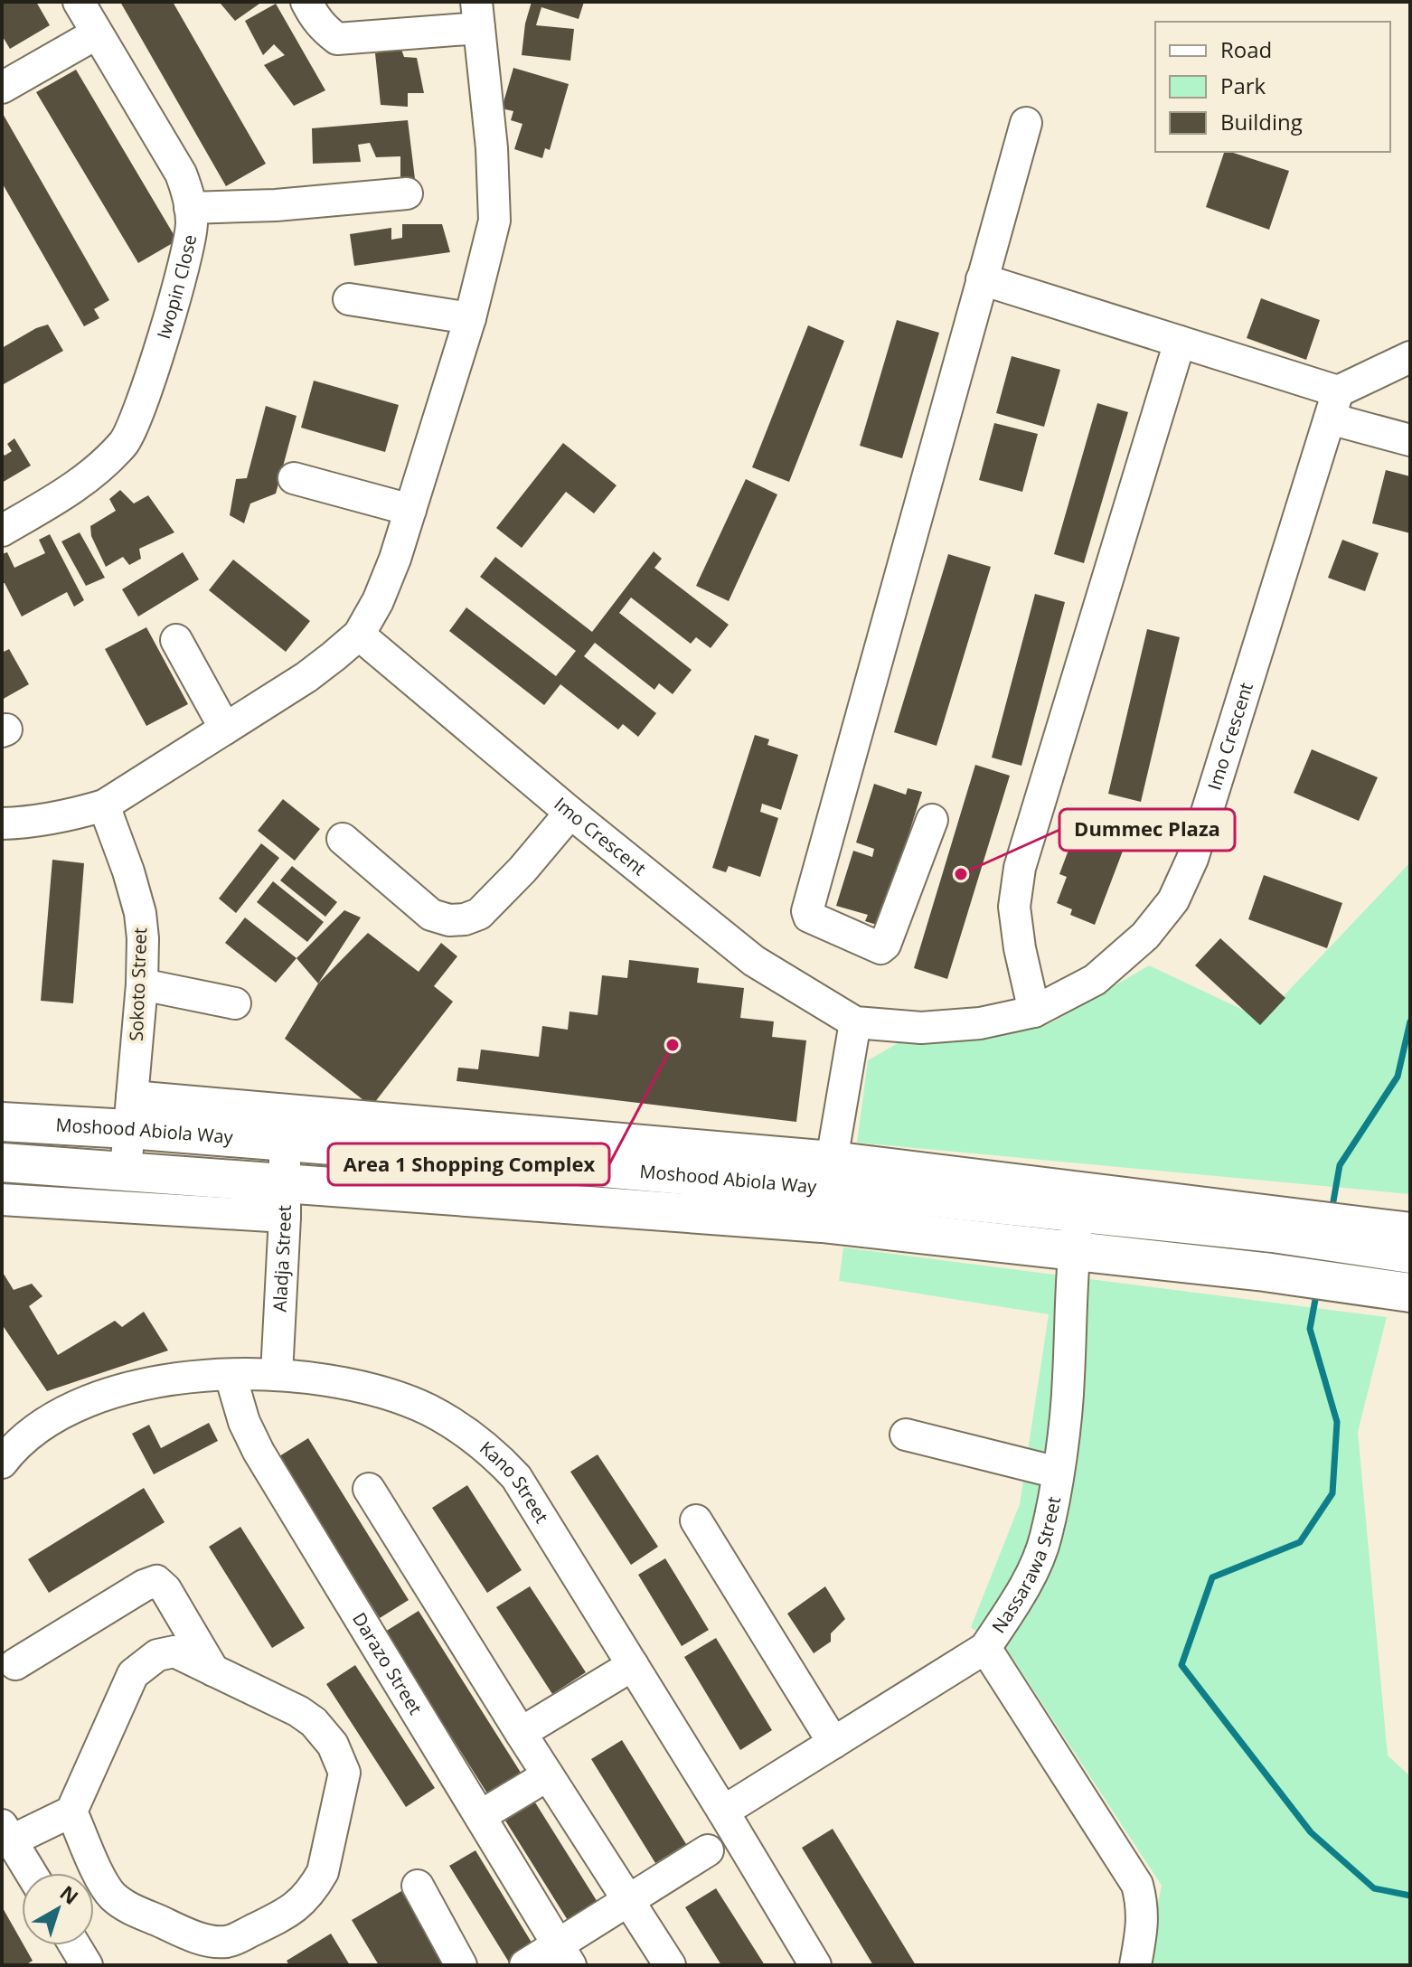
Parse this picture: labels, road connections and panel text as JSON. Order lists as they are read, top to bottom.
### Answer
{
  "streets": {
    "main road": ["Moshood Abiola Way"],
    "street": [
      "Iwopin Close",
      "Imo Crescent",
      "Sokoto Street",
      "Aladja Street",
      "Kano Street",
      "Nassarawa Street",
      "Darazo Street"
    ]
  },
  "crossings": [
    ["Sokoto Street", "Moshood Abiola Way"],
    ["Moshood Abiola Way", "Aladja Street"],
    ["Moshood Abiola Way", "Nassarawa Street"],
    ["Aladja Street", "Kano Street"],
    ["Kano Street", "Nassarawa Street"],
    ["Kano Street", "Darazo Street"]
  ],
  "places": ["Dummec Plaza", "Area 1 Shopping Complex"],
  "legend": ["Road", "Park", "Building"],
  "north": "top right"
}
